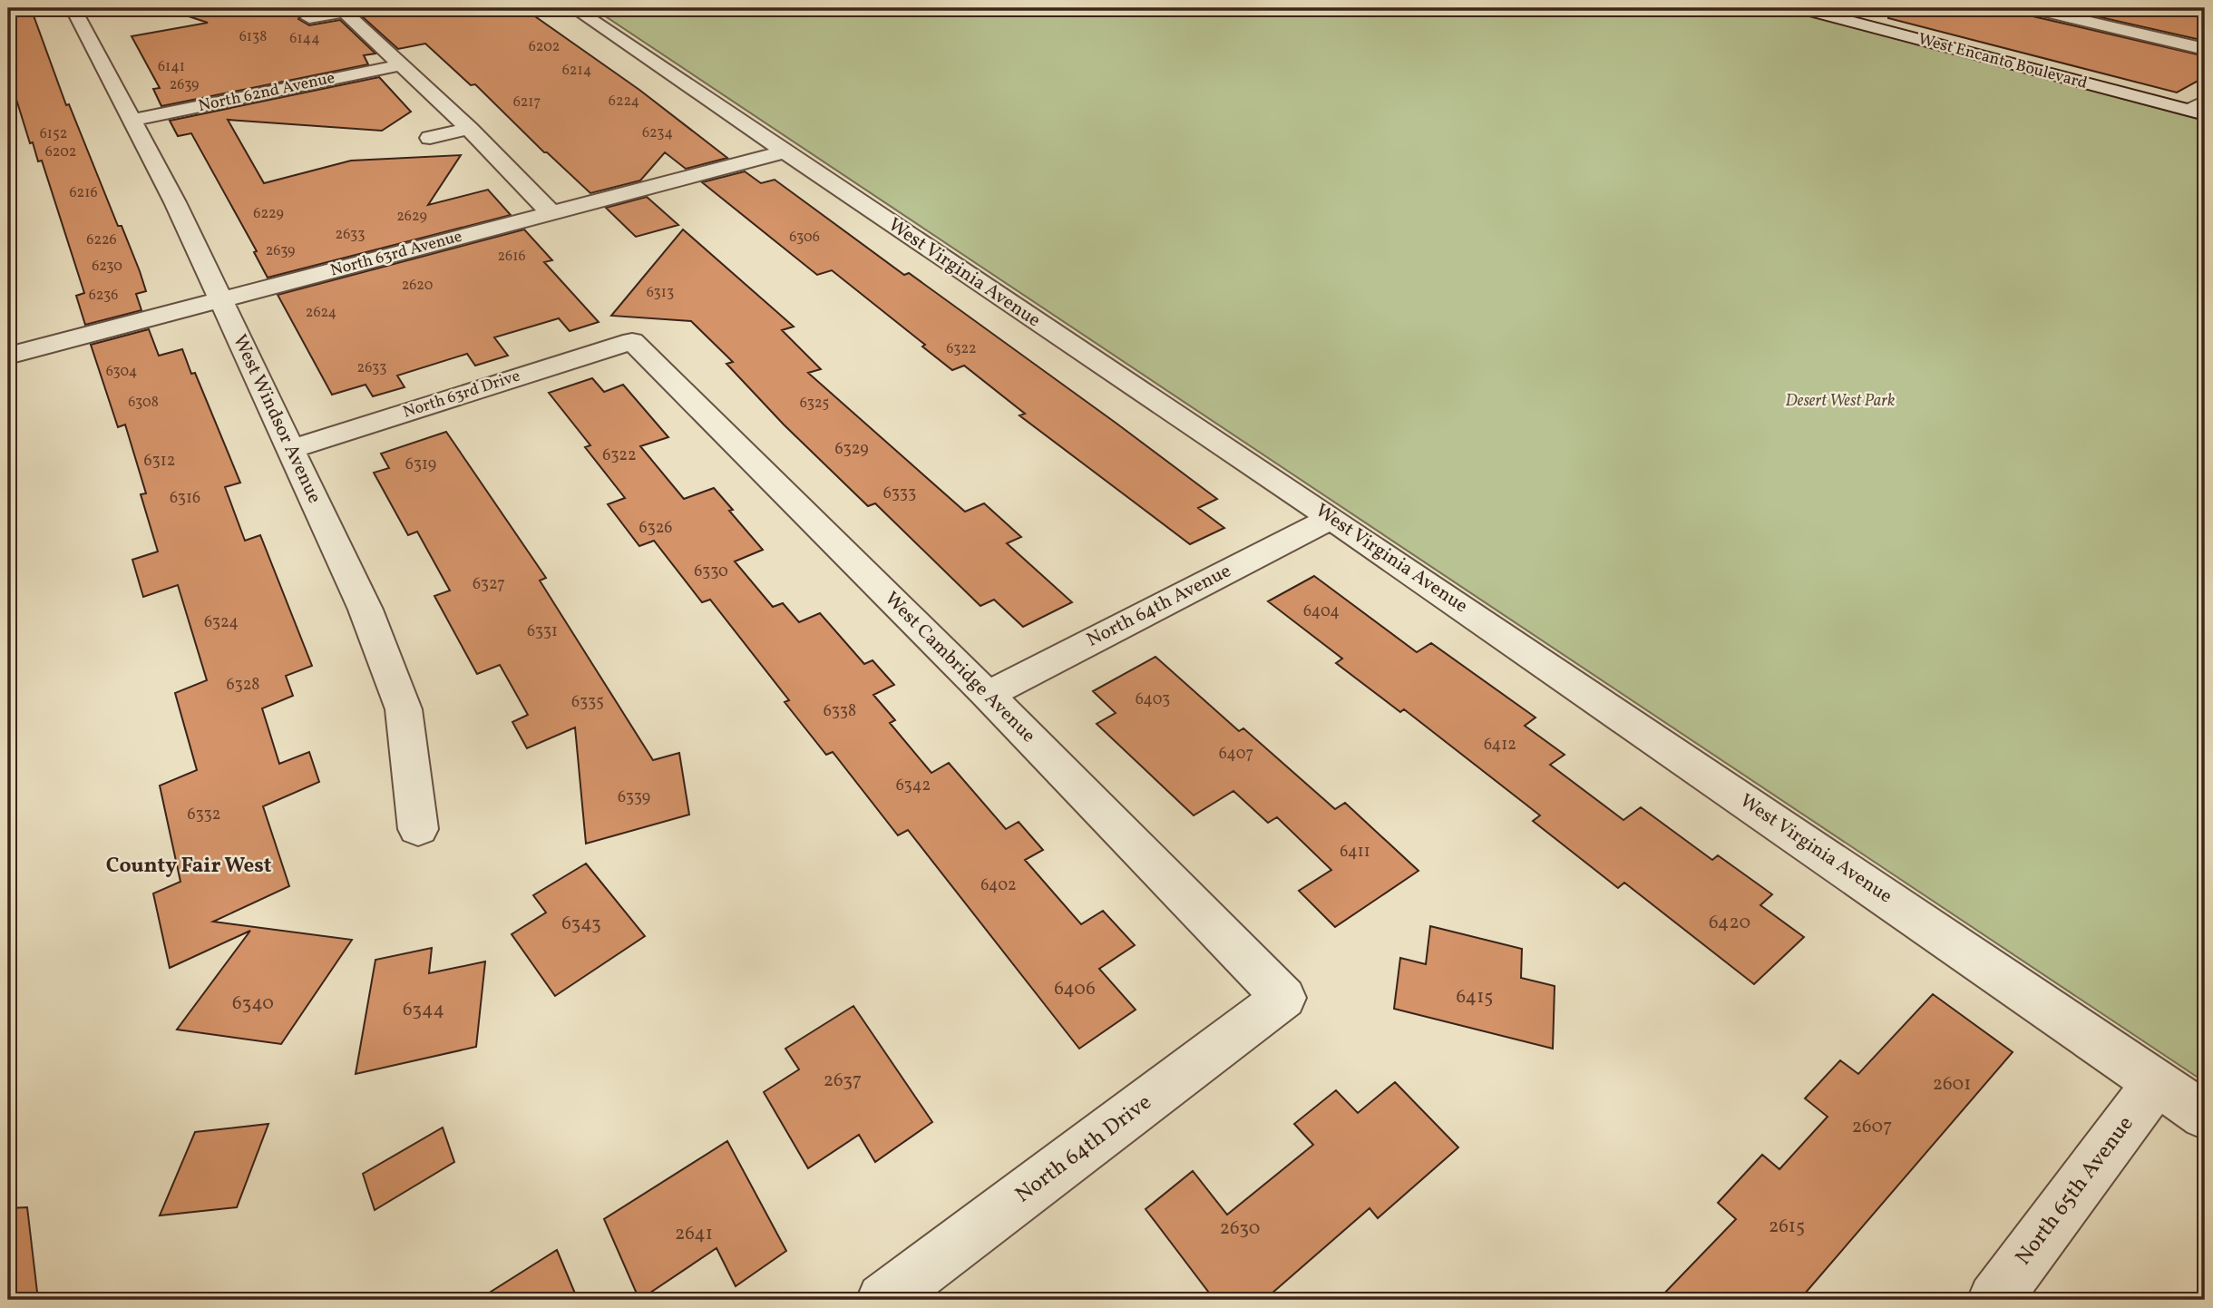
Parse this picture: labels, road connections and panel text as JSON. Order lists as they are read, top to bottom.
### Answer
{
  "streets": {
    "street": [
      "West Encanto Boulevard",
      "North 62nd Avenue",
      "North 63rd Avenue",
      "West Virginia Avenue",
      "North 63rd Drive",
      "West Windsor Avenue",
      "North 64th Avenue",
      "West Cambridge Avenue",
      "North 64th Drive",
      "North 65th Avenue"
    ]
  },
  "crossings": [
    ["North 62nd Avenue", "West Windsor Avenue"],
    ["North 63rd Avenue", "West Virginia Avenue"],
    ["North 63rd Avenue", "West Windsor Avenue"],
    ["West Virginia Avenue", "North 64th Avenue"],
    ["West Virginia Avenue", "North 65th Avenue"],
    ["North 63rd Drive", "West Windsor Avenue"],
    ["North 63rd Drive", "West Cambridge Avenue"],
    ["North 64th Avenue", "West Cambridge Avenue"],
    ["West Cambridge Avenue", "North 64th Drive"]
  ],
  "districts": ["County Fair West"],
  "parks": ["Desert West Park"],
  "house_numbers": [
    "6138",
    "6144",
    "6202",
    "6141",
    "6214",
    "2639",
    "6224",
    "6217",
    "6234",
    "6152",
    "6202",
    "6216",
    "6229",
    "2629",
    "2633",
    "6306",
    "6226",
    "2639",
    "2616",
    "6230",
    "2620",
    "6313",
    "6236",
    "2624",
    "6322",
    "2633",
    "6304",
    "6308",
    "6325",
    "6329",
    "6322",
    "6312",
    "6319",
    "6333",
    "6316",
    "6326",
    "6330",
    "6327",
    "6404",
    "6324",
    "6331",
    "6328",
    "6403",
    "6335",
    "6338",
    "6412",
    "6407",
    "6342",
    "6339",
    "6332",
    "6411",
    "6402",
    "6420",
    "6343",
    "6406",
    "6415",
    "6340",
    "6344",
    "2637",
    "2601",
    "2607",
    "2615",
    "2630",
    "2641"
  ]
}
